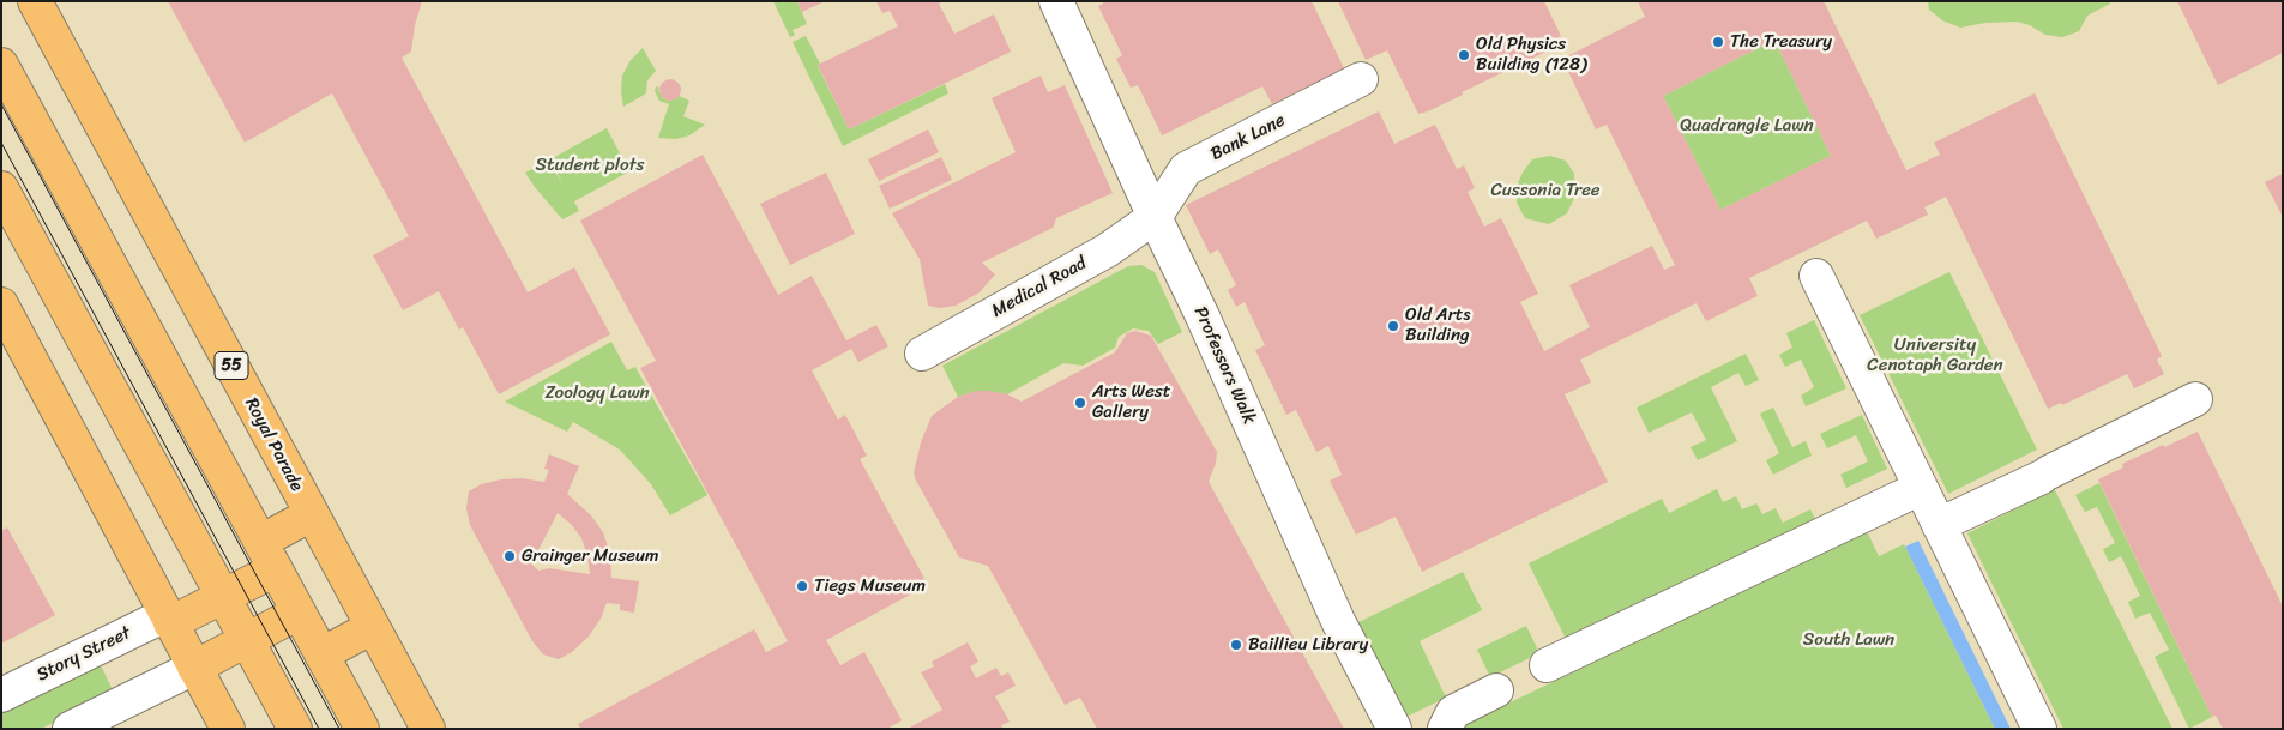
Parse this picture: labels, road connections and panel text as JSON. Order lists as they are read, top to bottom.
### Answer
{
  "streets": {
    "main road": ["55", "Royal Parade"],
    "street": [
      "Bank Lane",
      "Medical Road",
      "Professors Walk",
      "Story Street"
    ]
  },
  "crossings": [
    ["Bank Lane", "Medical Road"],
    ["Bank Lane", "Professors Walk"],
    ["Medical Road", "Professors Walk"]
  ],
  "parks": [
    "Quadrangle Lawn",
    "Student plots",
    "Cussonia Tree",
    "University Cenotaph Garden",
    "Zoology Lawn",
    "South Lawn"
  ],
  "places": [
    "The Treasury",
    "Old Physics Building (128)",
    "Old Arts Building",
    "Arts West Gallery",
    "Grainger Museum",
    "Tiegs Museum",
    "Baillieu Library"
  ]
}
